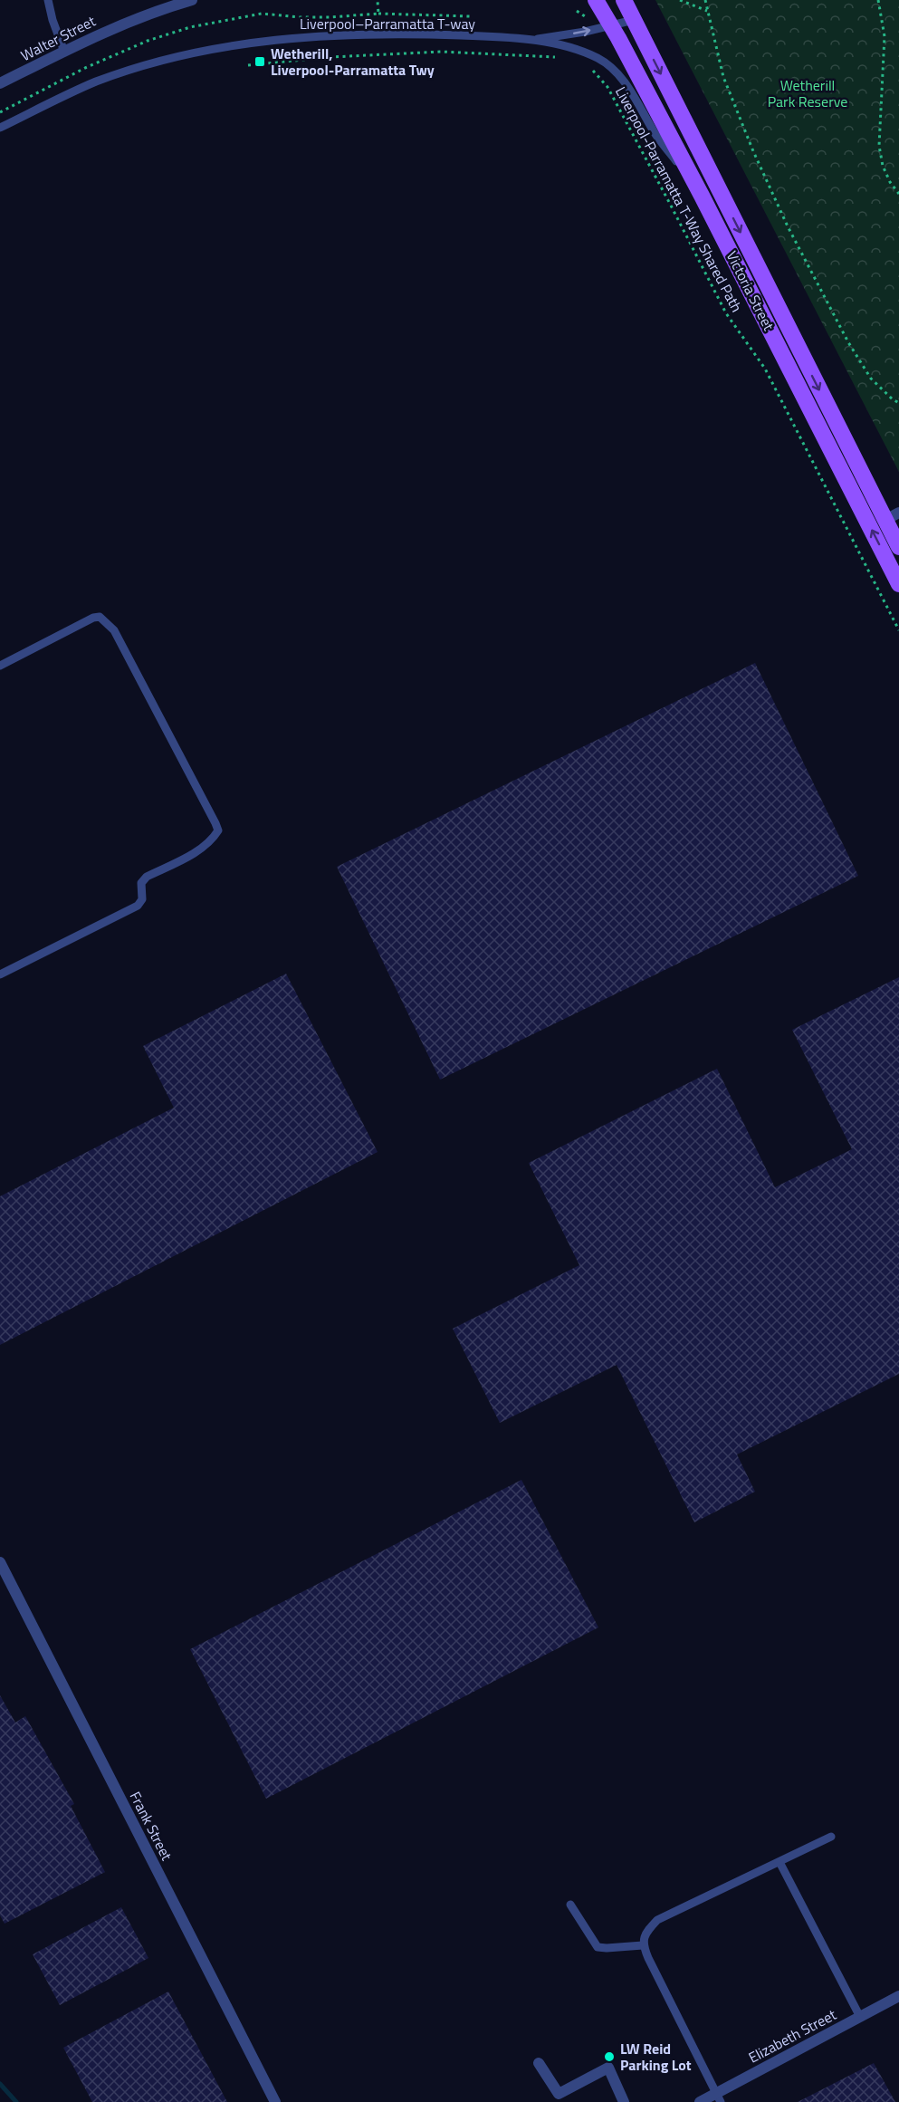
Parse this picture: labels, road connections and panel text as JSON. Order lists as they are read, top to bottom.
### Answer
{
  "streets": {
    "main road": ["Victoria Street"],
    "street": ["Walter Street", "Frank Street", "Elizabeth Street"],
    "lane": ["Liverpool–Parramatta T-way"],
    "path": ["Liverpool-Parramatta T-Way Shared Path"]
  },
  "crossings": [
    ["Liverpool–Parramatta T-way", "Victoria Street"]
  ],
  "parks": ["Wetherill Park Reserve"],
  "places": {
    "transit": ["Wetherill, Liverpool-Parramatta Twy"],
    "other": ["LW Reid Parking Lot"]
  }
}
